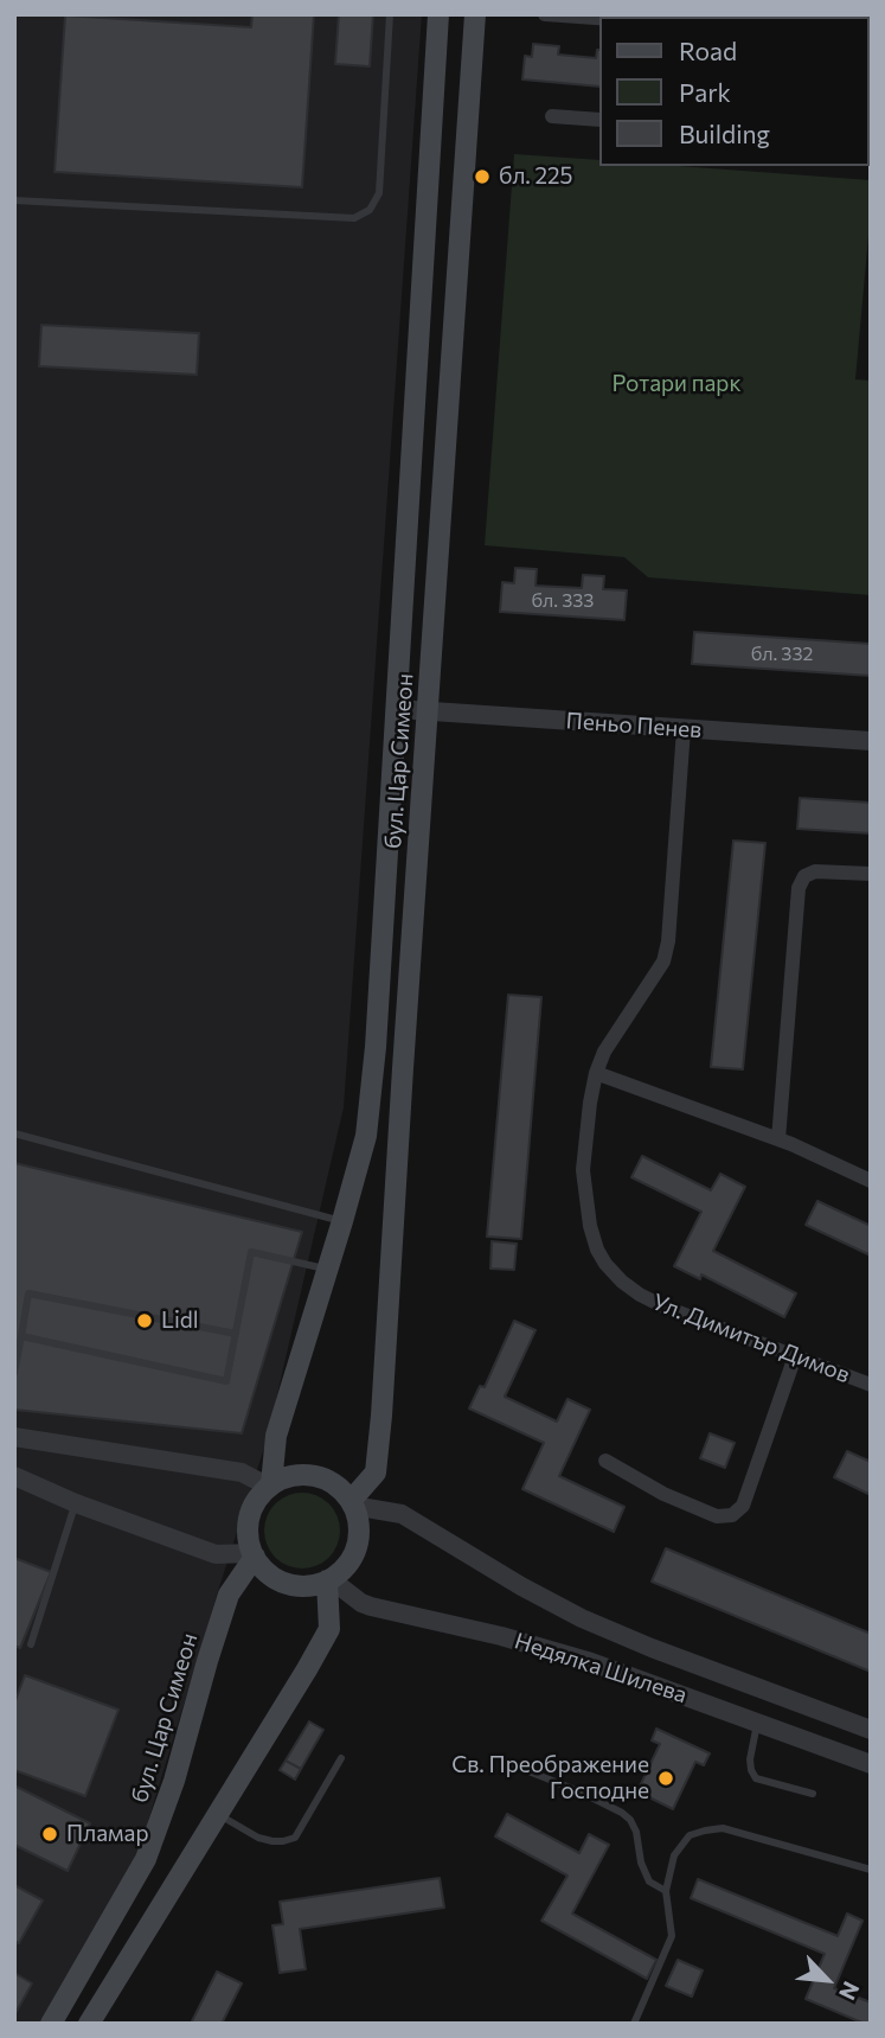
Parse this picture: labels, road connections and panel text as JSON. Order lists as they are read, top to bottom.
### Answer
{
  "streets": {
    "main road": ["бул. Цар Симеон"],
    "street": ["Пеньо Пенев", "Ул. Димитър Димов", "Недялка Шилева"]
  },
  "crossings": [
    ["Пеньо Пенев", "бул. Цар Симеон"],
    ["Пеньо Пенев", "Ул. Димитър Димов"],
    ["бул. Цар Симеон", "Недялка Шилева"]
  ],
  "parks": ["Ротари парк"],
  "places": [
    "бл. 225",
    "Lidl",
    "Св. Преображение Господне",
    "Пламар"
  ],
  "house_numbers": ["бл. 333", "бл. 332"],
  "legend": ["Road", "Park", "Building"],
  "north": "bottom right"
}
